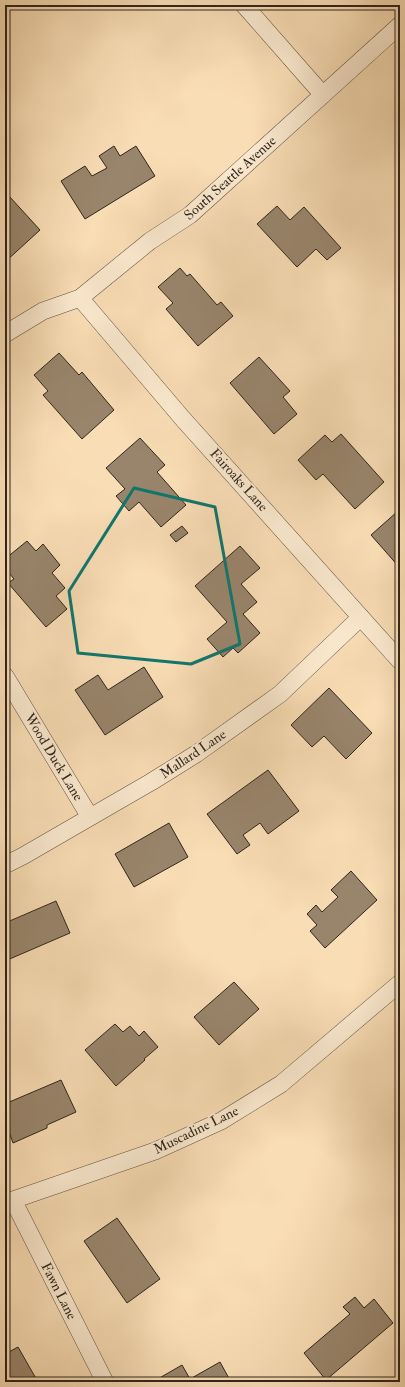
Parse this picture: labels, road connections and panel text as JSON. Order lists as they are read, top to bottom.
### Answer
{
  "streets": {
    "street": [
      "South Seattle Avenue",
      "Fairoaks Lane",
      "Mallard Lane",
      "Wood Duck Lane",
      "Muscadine Lane",
      "Fawn Lane"
    ]
  },
  "crossings": [
    ["South Seattle Avenue", "Fairoaks Lane"],
    ["Fairoaks Lane", "Mallard Lane"],
    ["Mallard Lane", "Wood Duck Lane"],
    ["Muscadine Lane", "Fawn Lane"]
  ]
}
